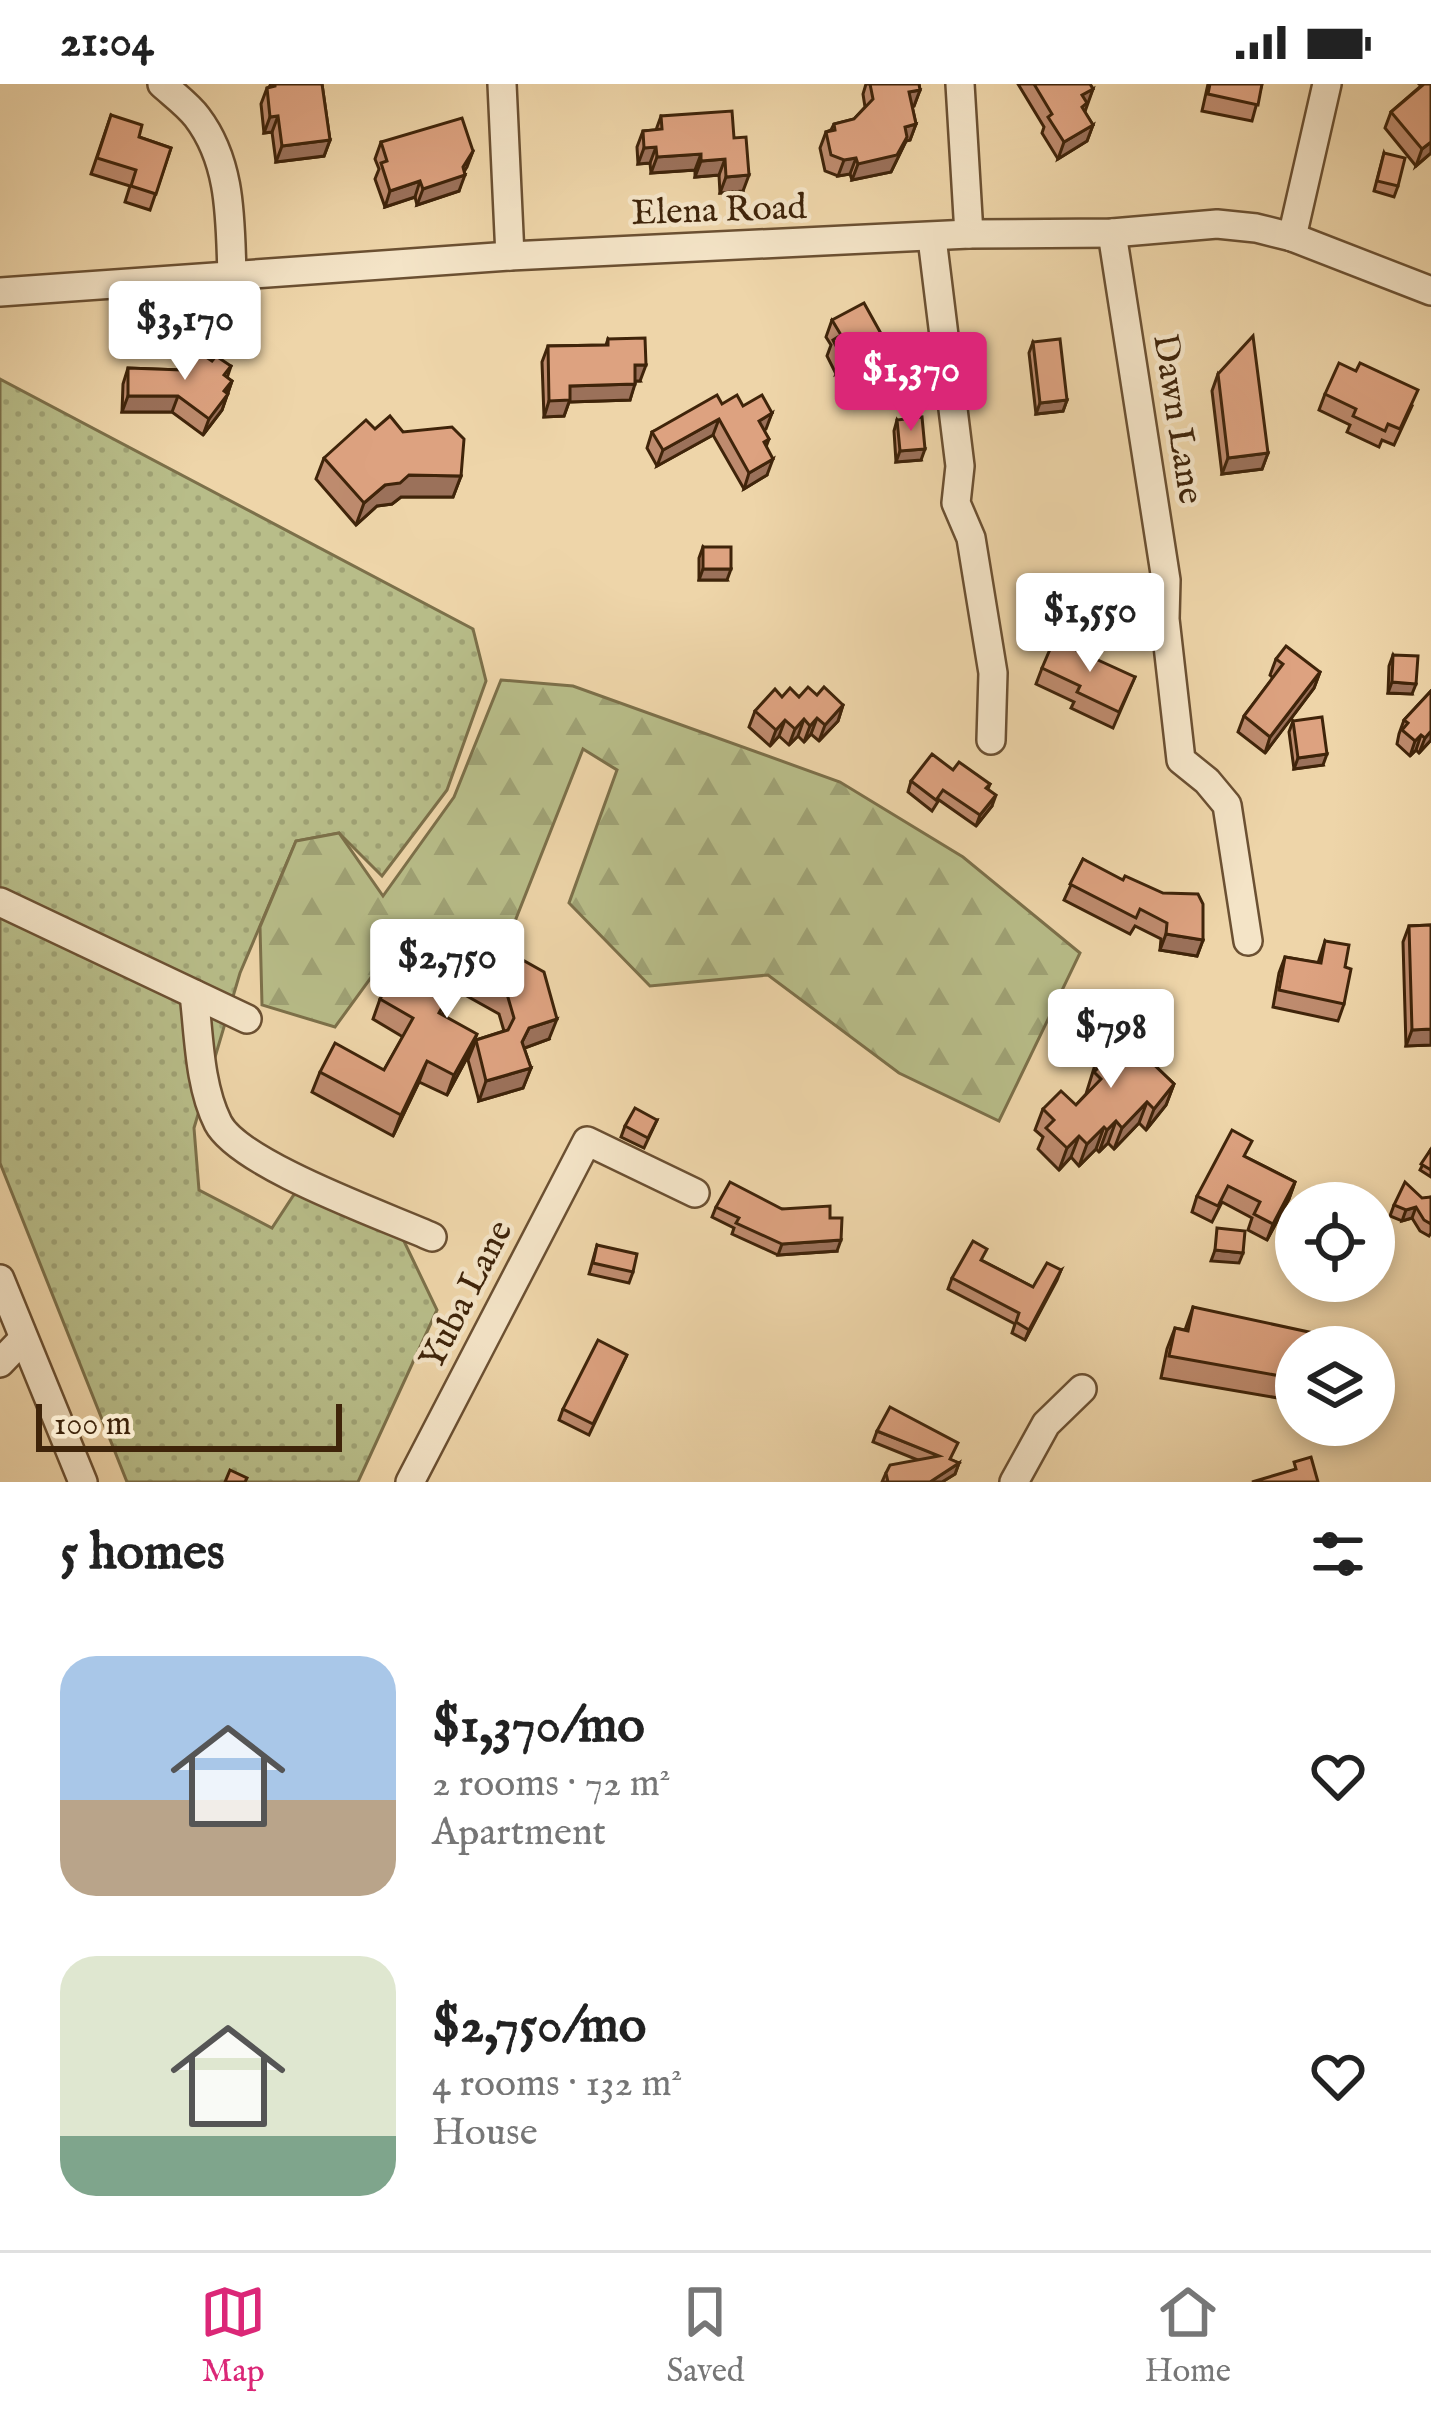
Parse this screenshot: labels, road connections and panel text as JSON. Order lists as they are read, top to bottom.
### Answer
{
  "streets": {
    "street": ["Elena Road", "Dawn Lane", "Yuba Lane"]
  },
  "crossings": [
    ["Elena Road", "Dawn Lane"]
  ],
  "scale_bar": "100 m",
  "page": {
    "status": "21:04",
    "price": [
      "$3,170",
      "$1,370",
      "$1,550",
      "$2,750",
      "$798"
    ],
    "scale": "100 m",
    "heading": "5 homes",
    "list": [
      {
        "name": "$1,370/mo",
        "note": "2 rooms · 72 m² · Apartment"
      },
      {
        "name": "$2,750/mo",
        "note": "4 rooms · 132 m² · House"
      }
    ],
    "tabs": ["Map", "Saved", "Home"]
  }
}
